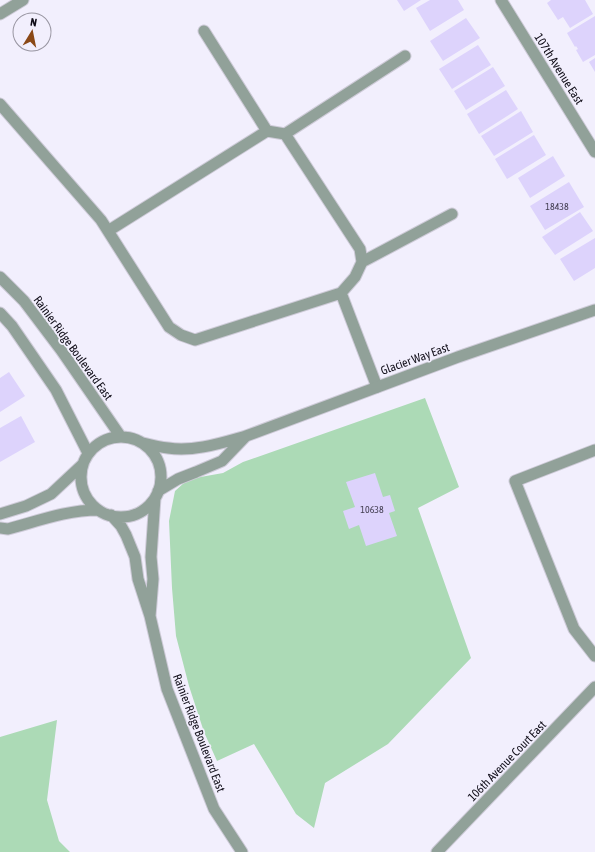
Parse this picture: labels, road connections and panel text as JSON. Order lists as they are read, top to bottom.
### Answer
{
  "streets": {
    "street": [
      "107th Avenue East",
      "Rainier Ridge Boulevard East",
      "Glacier Way East",
      "106th Avenue Court East"
    ]
  },
  "crossings": [
    ["Rainier Ridge Boulevard East", "Glacier Way East"]
  ],
  "house_numbers": ["18438", "10638"],
  "north": "top"
}
